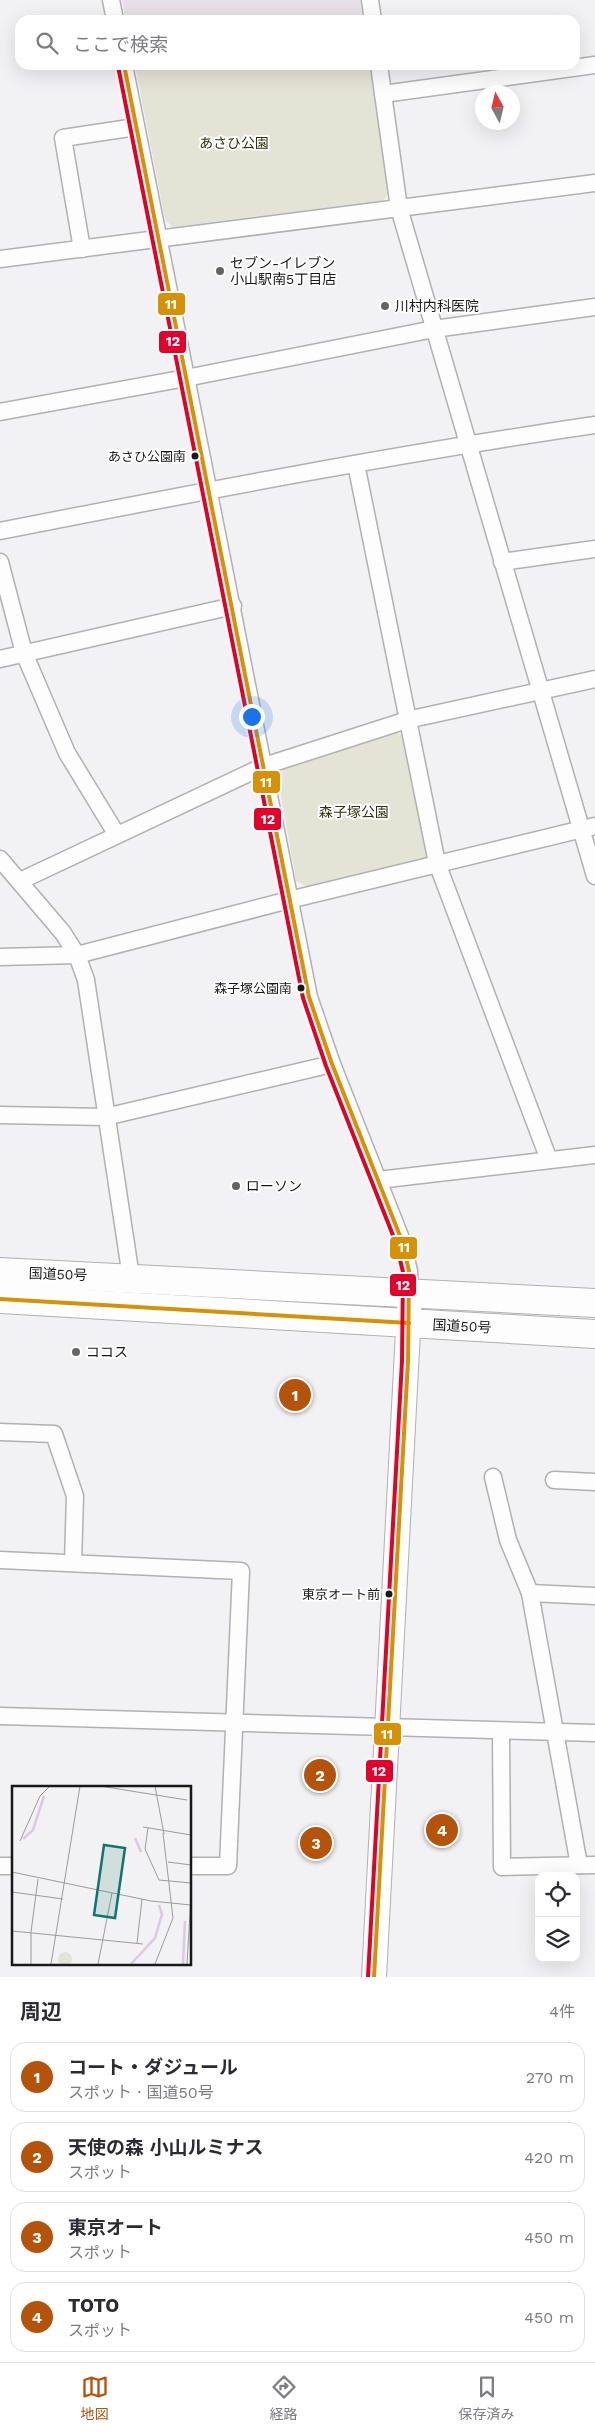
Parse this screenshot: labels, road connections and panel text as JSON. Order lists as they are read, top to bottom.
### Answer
{
  "streets": {
    "highway": ["国道50号"]
  },
  "parks": ["あさひ公園", "森子塚公園"],
  "places": [
    "セブン-イレブン 小山駅南5丁目店",
    "川村内科医院",
    "あさひ公園南",
    "森子塚公園南",
    "ローソン",
    "ココス",
    "東京オート前"
  ],
  "lines": ["transit line 11", "transit line 12"],
  "north": "top",
  "page": {
    "search": "ここで検索",
    "pins": [
      "1",
      "2",
      "4",
      "3"
    ],
    "heading": ["周辺", "4件"],
    "list": [
      {
        "mark": "1",
        "name": "コート・ダジュール",
        "note": "スポット · 国道50号",
        "value": "270 m"
      },
      {
        "mark": "2",
        "name": "天使の森 小山ルミナス",
        "note": "スポット",
        "value": "420 m"
      },
      {
        "mark": "3",
        "name": "東京オート",
        "note": "スポット",
        "value": "450 m"
      },
      {
        "mark": "4",
        "name": "TOTO",
        "note": "スポット",
        "value": "450 m"
      }
    ],
    "nav": ["地図", "経路", "保存済み"]
  }
}
